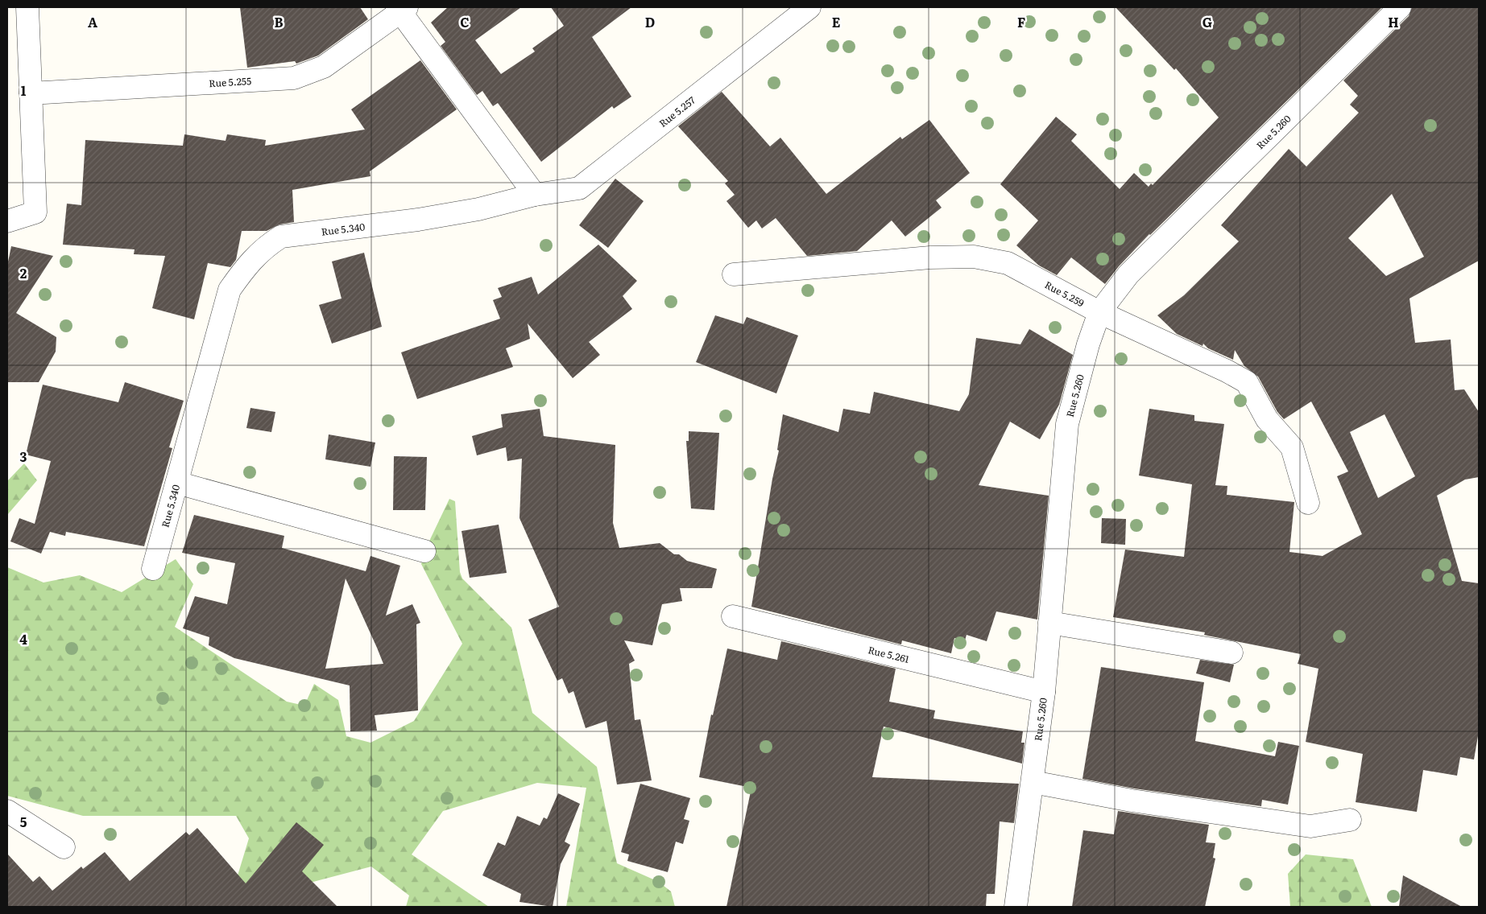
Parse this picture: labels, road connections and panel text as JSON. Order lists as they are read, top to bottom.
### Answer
{
  "streets": {
    "street": [
      "Rue 5.255",
      "Rue 5.257",
      "Rue 5.260",
      "Rue 5.340",
      "Rue 5.259",
      "Rue 5.261"
    ]
  },
  "crossings": [
    ["Rue 5.257", "Rue 5.340"],
    ["Rue 5.260", "Rue 5.259"],
    ["Rue 5.260", "Rue 5.261"]
  ],
  "grid": {
    "columns": [
      "A",
      "B",
      "C",
      "D",
      "E",
      "F",
      "G",
      "H"
    ],
    "rows": [
      "1",
      "2",
      "3",
      "4",
      "5"
    ]
  }
}
